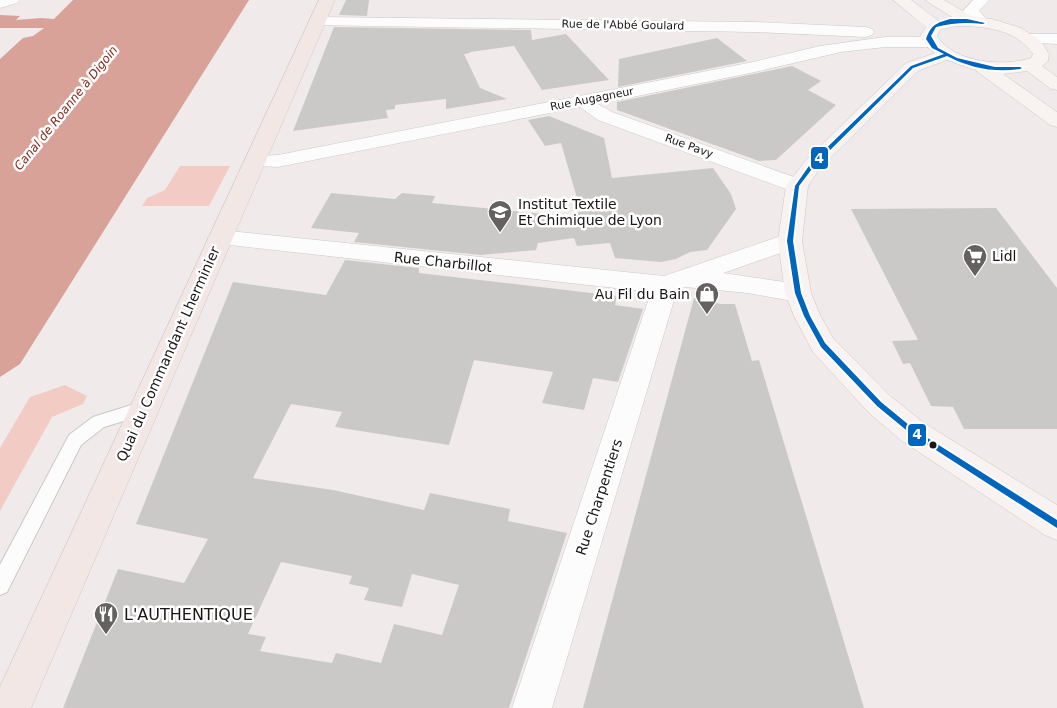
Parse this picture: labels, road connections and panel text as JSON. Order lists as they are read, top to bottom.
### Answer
{
  "streets": {
    "main road": ["Quai du Commandant Lherminier"],
    "street": [
      "Rue de l'Abbé Goulard",
      "Rue Augagneur",
      "Rue Pavy",
      "Rue Charbillot",
      "Rue Charpentiers"
    ]
  },
  "crossings": [
    ["Rue de l'Abbé Goulard", "Rue Augagneur"],
    ["Rue de l'Abbé Goulard", "Quai du Commandant Lherminier"],
    ["Rue Augagneur", "Rue Pavy"],
    ["Rue Augagneur", "Quai du Commandant Lherminier"],
    ["Rue Charbillot", "Quai du Commandant Lherminier"],
    ["Rue Charbillot", "Rue Charpentiers"]
  ],
  "water": ["Canal de Roanne à Digoin"],
  "places": {
    "school or university": ["Institut Textile Et Chimique de Lyon"],
    "supermarket": ["Lidl"],
    "shop": ["Au Fil du Bain"],
    "restaurant": ["L'AUTHENTIQUE"]
  },
  "lines": ["transit line 4"]
}
